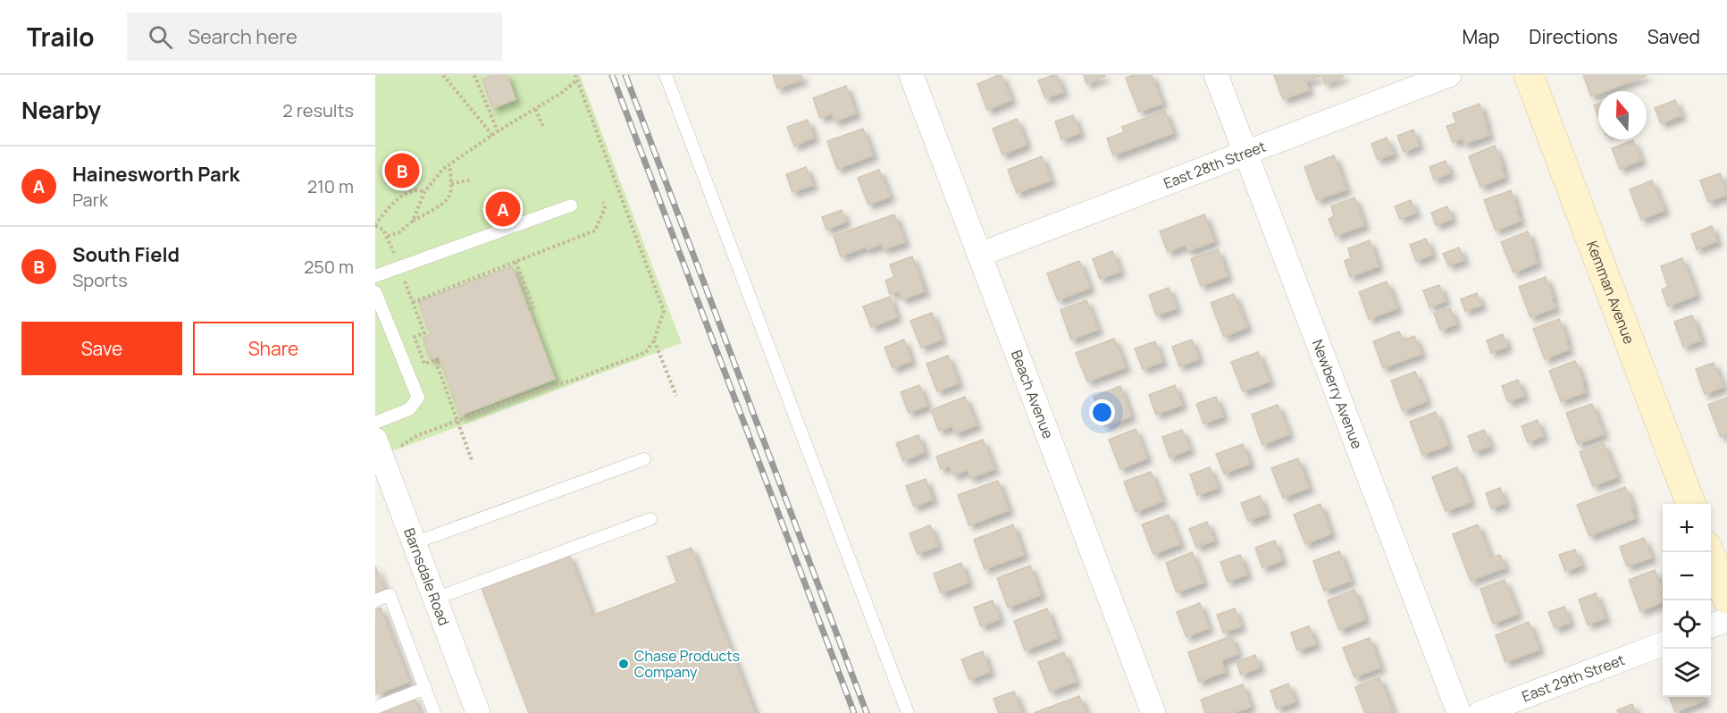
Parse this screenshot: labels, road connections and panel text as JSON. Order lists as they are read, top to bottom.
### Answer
{
  "streets": {
    "street": [
      "East 28th Street",
      "Kemman Avenue",
      "Beach Avenue",
      "Newberry Avenue",
      "Barnsdale Road",
      "East 29th Street"
    ]
  },
  "crossings": [
    ["East 28th Street", "Beach Avenue"],
    ["East 28th Street", "Newberry Avenue"]
  ],
  "places": ["Chase Products Company"],
  "north": "top",
  "page": {
    "header": "Trailo",
    "search": "Search here",
    "nav": ["Map", "Directions", "Saved"],
    "heading": ["Nearby", "2 results"],
    "list": [
      {
        "mark": "A",
        "name": "Hainesworth Park",
        "note": "Park",
        "value": "210 m"
      },
      {
        "mark": "B",
        "name": "South Field",
        "note": "Sports",
        "value": "250 m"
      }
    ],
    "pins": ["B", "A"],
    "buttons": ["Save", "Share"],
    "map_buttons": ["+", "−"]
  }
}
